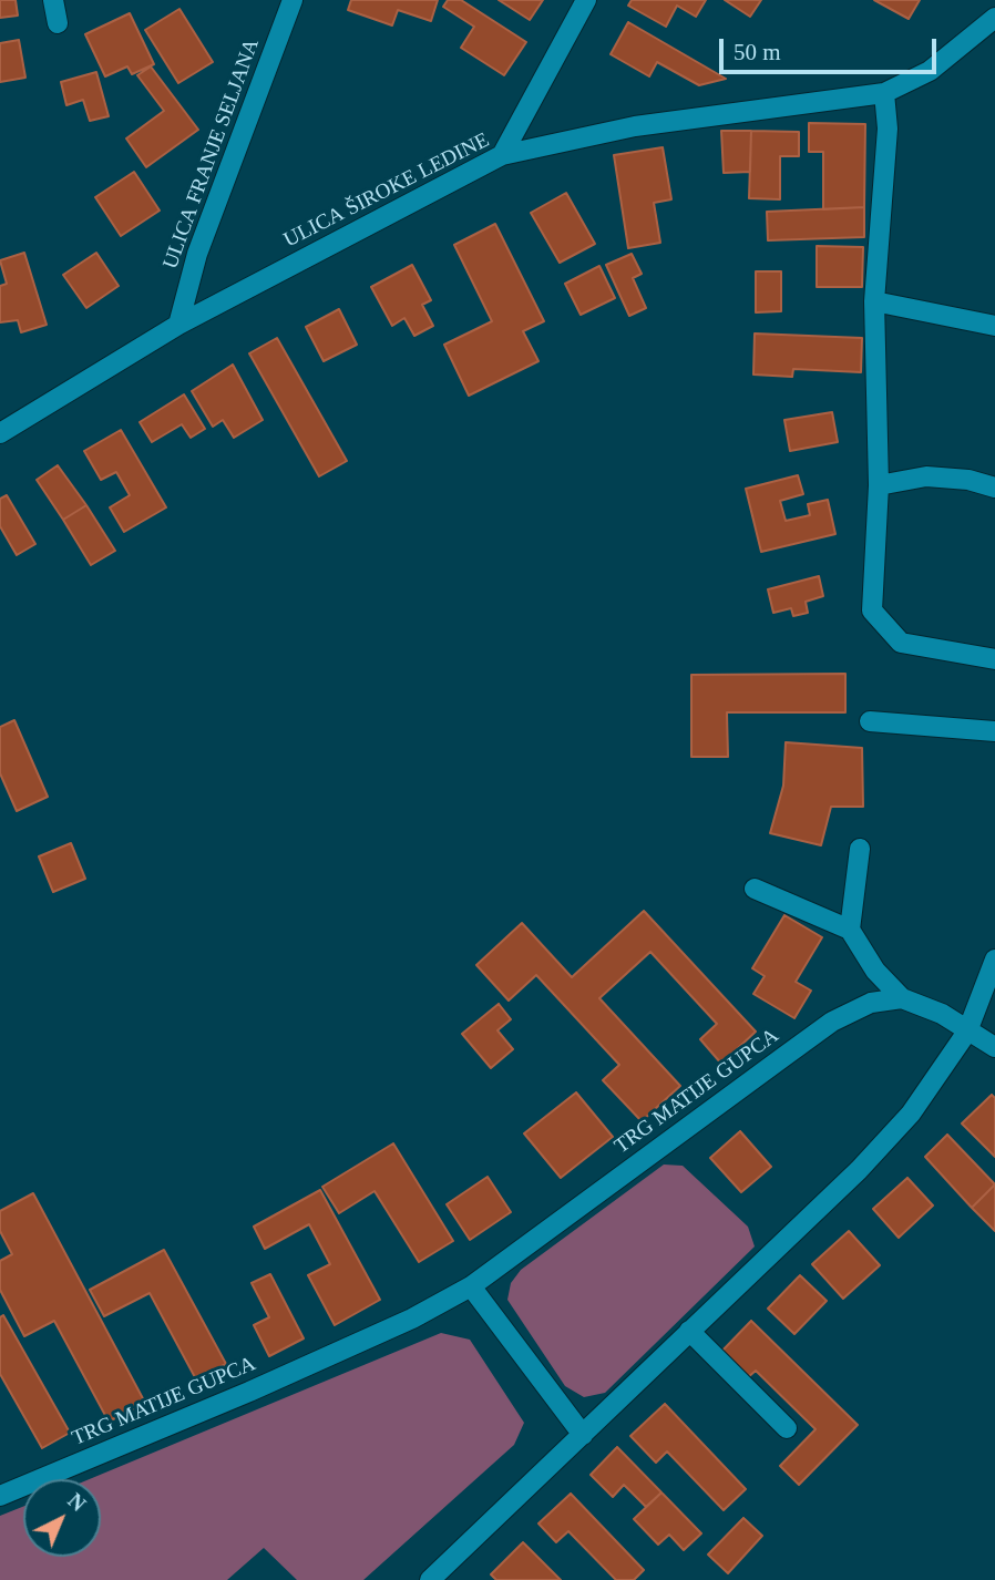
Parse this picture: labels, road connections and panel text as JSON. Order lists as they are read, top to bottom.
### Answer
{
  "streets": {
    "street": ["ULICA FRANJE SELJANA", "ULICA ŠIROKE LEDINE", "TRG MATIJE GUPCA"]
  },
  "crossings": [
    ["ULICA FRANJE SELJANA", "ULICA ŠIROKE LEDINE"]
  ],
  "scale_bar": "50 m",
  "north": "top right"
}
